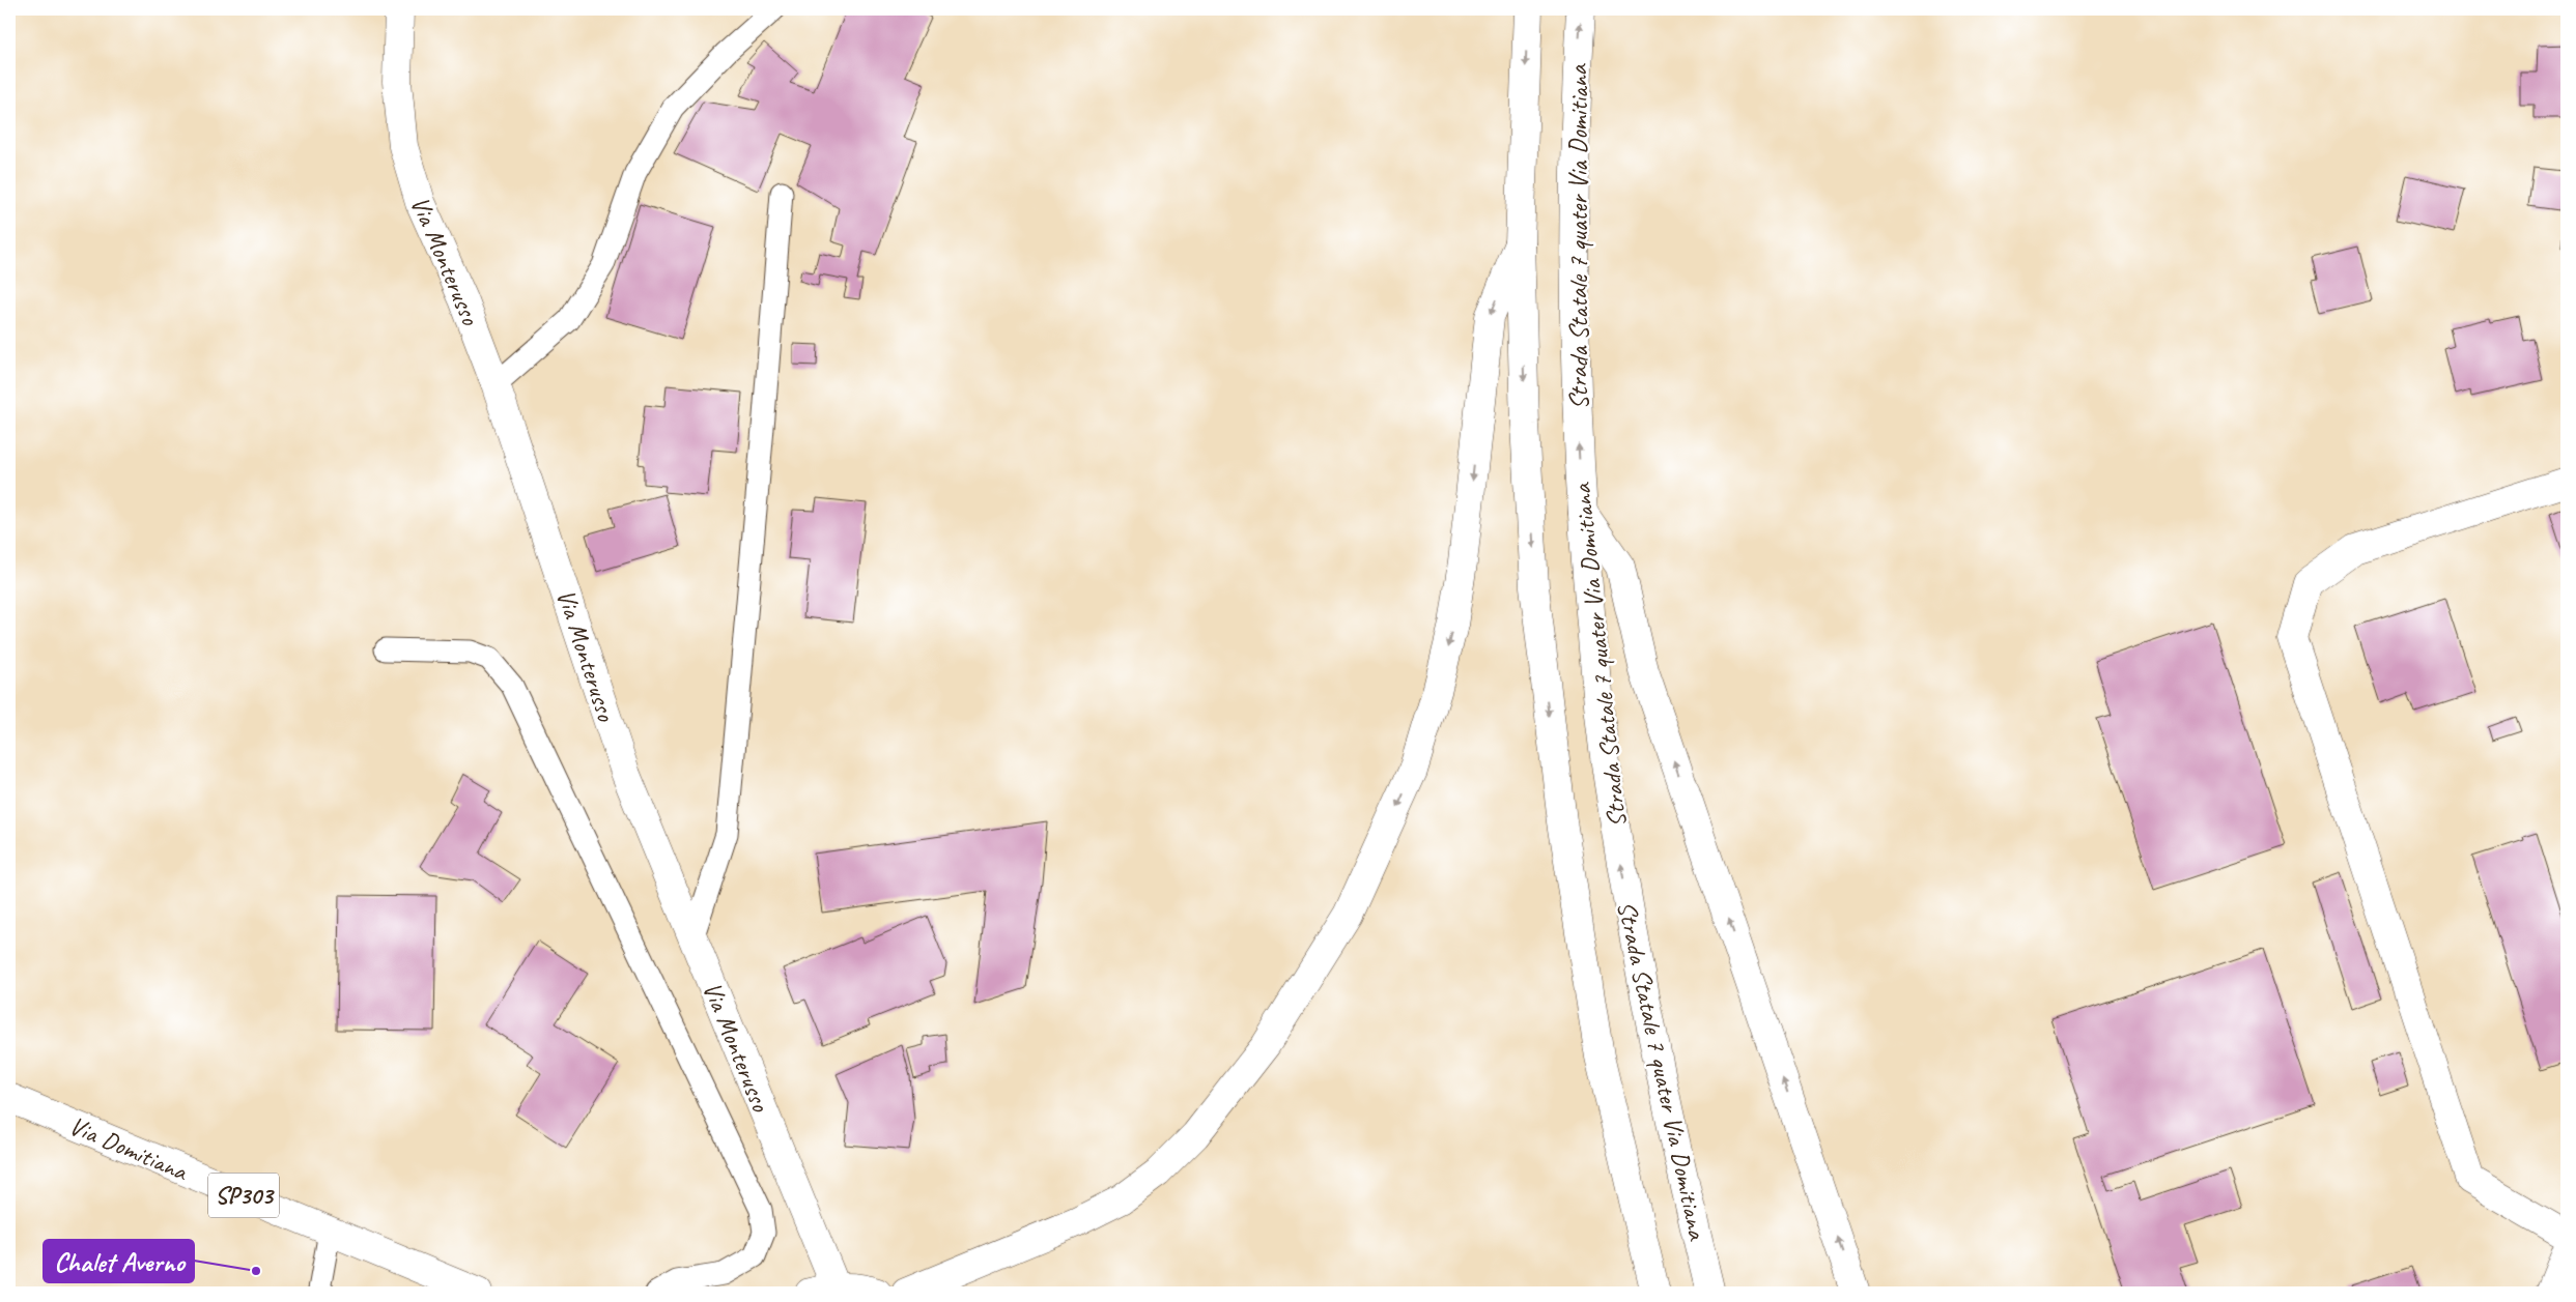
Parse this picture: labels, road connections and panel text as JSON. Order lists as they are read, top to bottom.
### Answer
{
  "streets": {
    "main road": [
      "Strada Statale 7 quater Via Domitiana",
      "Via Monterusso",
      "Via Domitiana",
      "SP303"
    ]
  },
  "places": ["Chalet Averno"]
}
